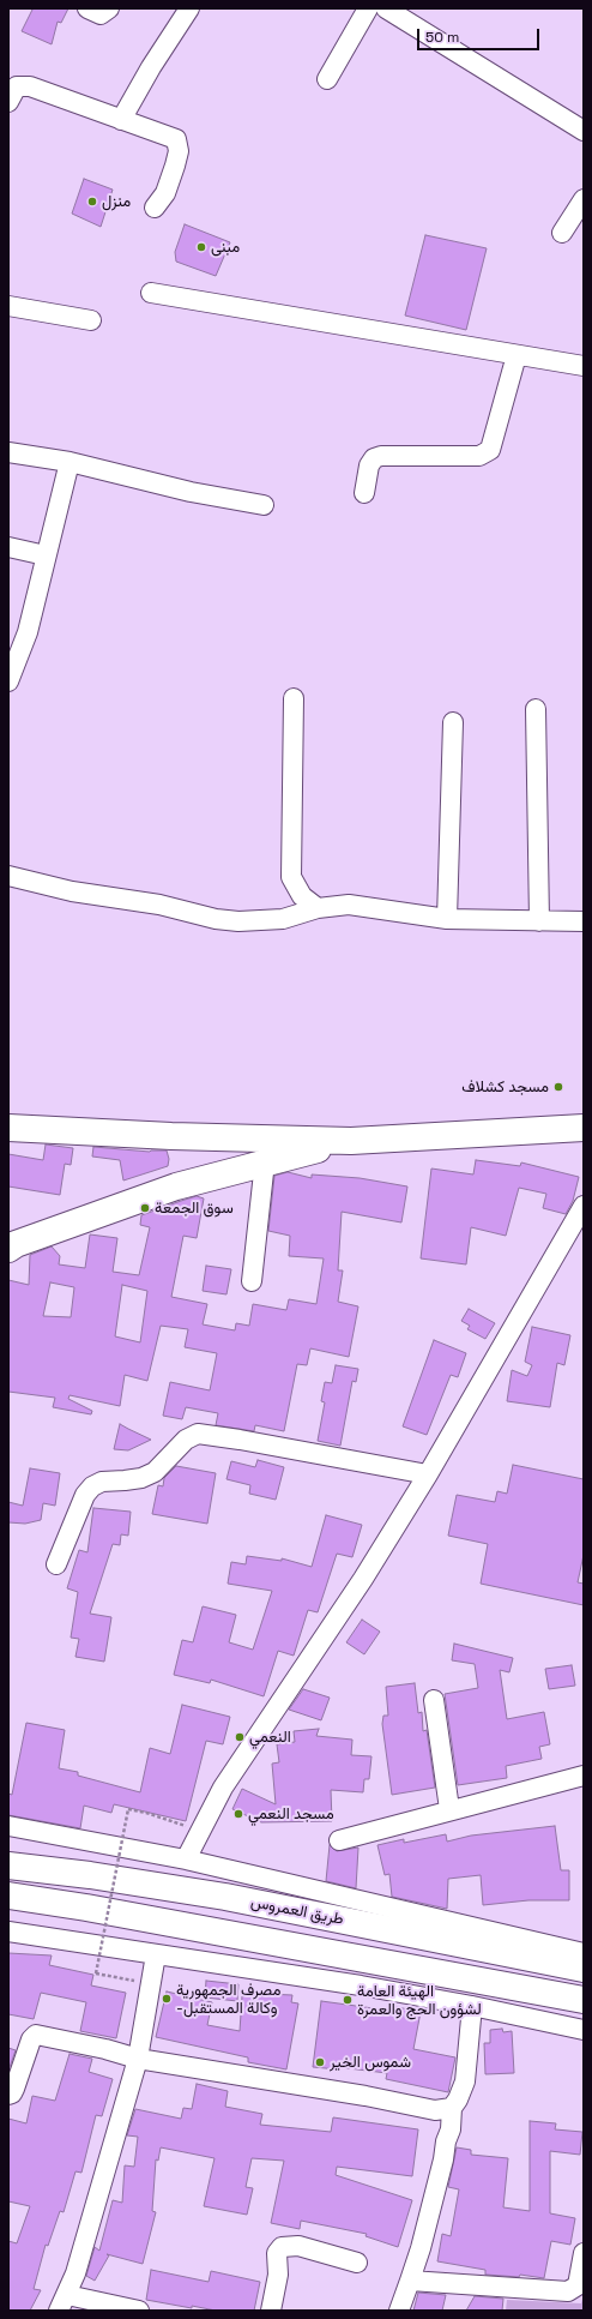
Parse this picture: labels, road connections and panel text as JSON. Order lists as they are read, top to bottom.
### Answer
{
  "streets": {
    "main road": ["طريق العمروس"]
  },
  "places": [
    "منزل",
    "مبنى",
    "مسجد كشلاف",
    "سوق الجمعة",
    "النعمي",
    "مسجد النعمي",
    "مصرف الجمهورية -وكالة المستقبل",
    "الهيئة العامة لشؤون الحج والعمرة",
    "شموس الخير"
  ],
  "scale_bar": "50 m"
}
